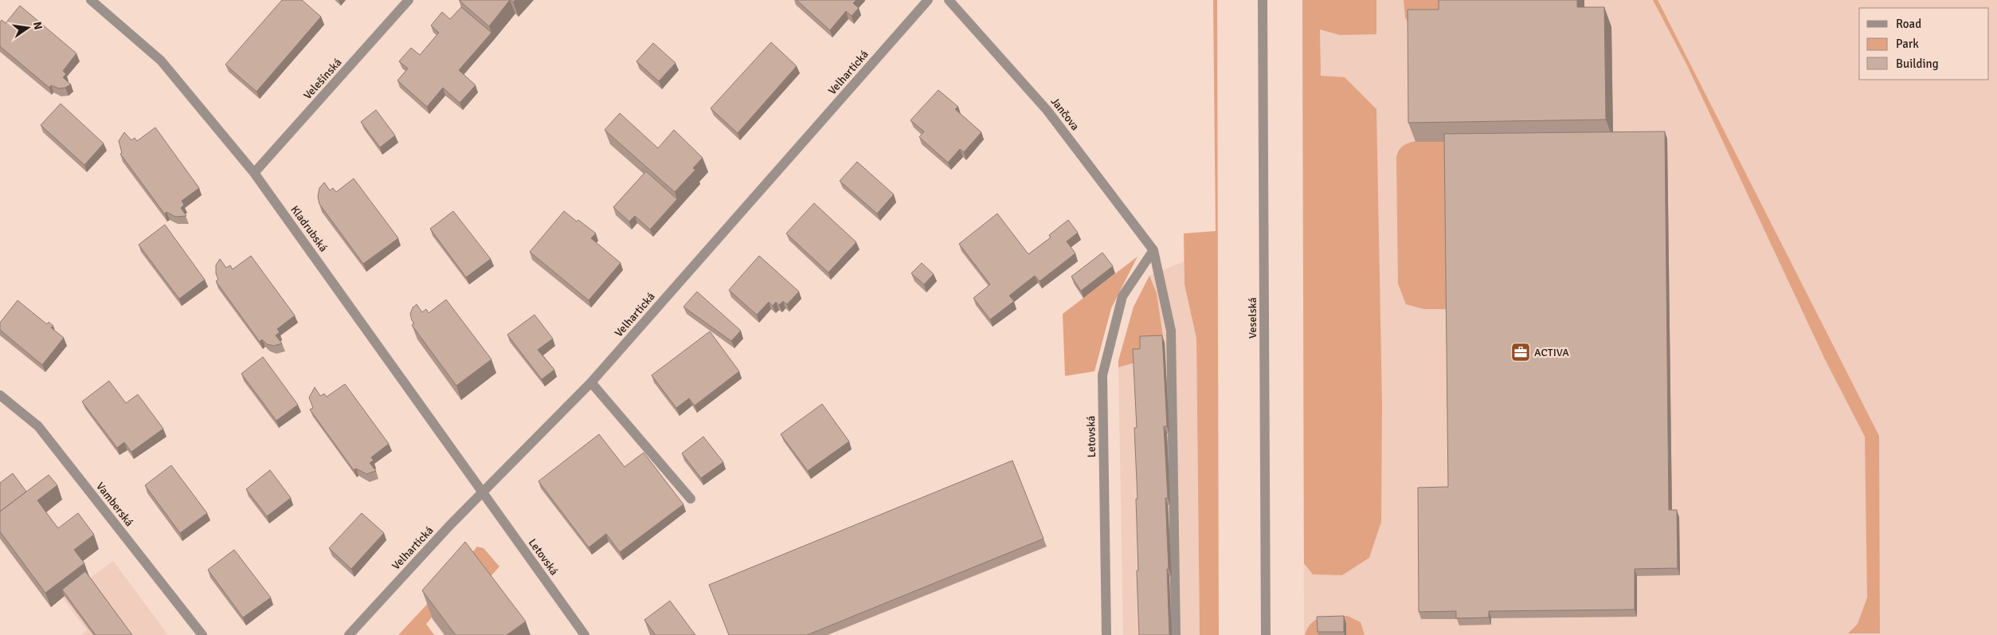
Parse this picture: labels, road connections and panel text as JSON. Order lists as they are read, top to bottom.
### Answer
{
  "streets": {
    "street": [
      "Velhartická",
      "Velešínská",
      "Jančova",
      "Kladrubská",
      "Veselská",
      "Letovská",
      "Vamberská"
    ]
  },
  "crossings": [
    ["Velhartická", "Kladrubská"],
    ["Velhartická", "Letovská"],
    ["Velešínská", "Kladrubská"],
    ["Jančova", "Letovská"],
    ["Kladrubská", "Letovská"]
  ],
  "places": {
    "office": ["ACTIVA"]
  },
  "legend": ["Road", "Park", "Building"],
  "north": "right"
}
